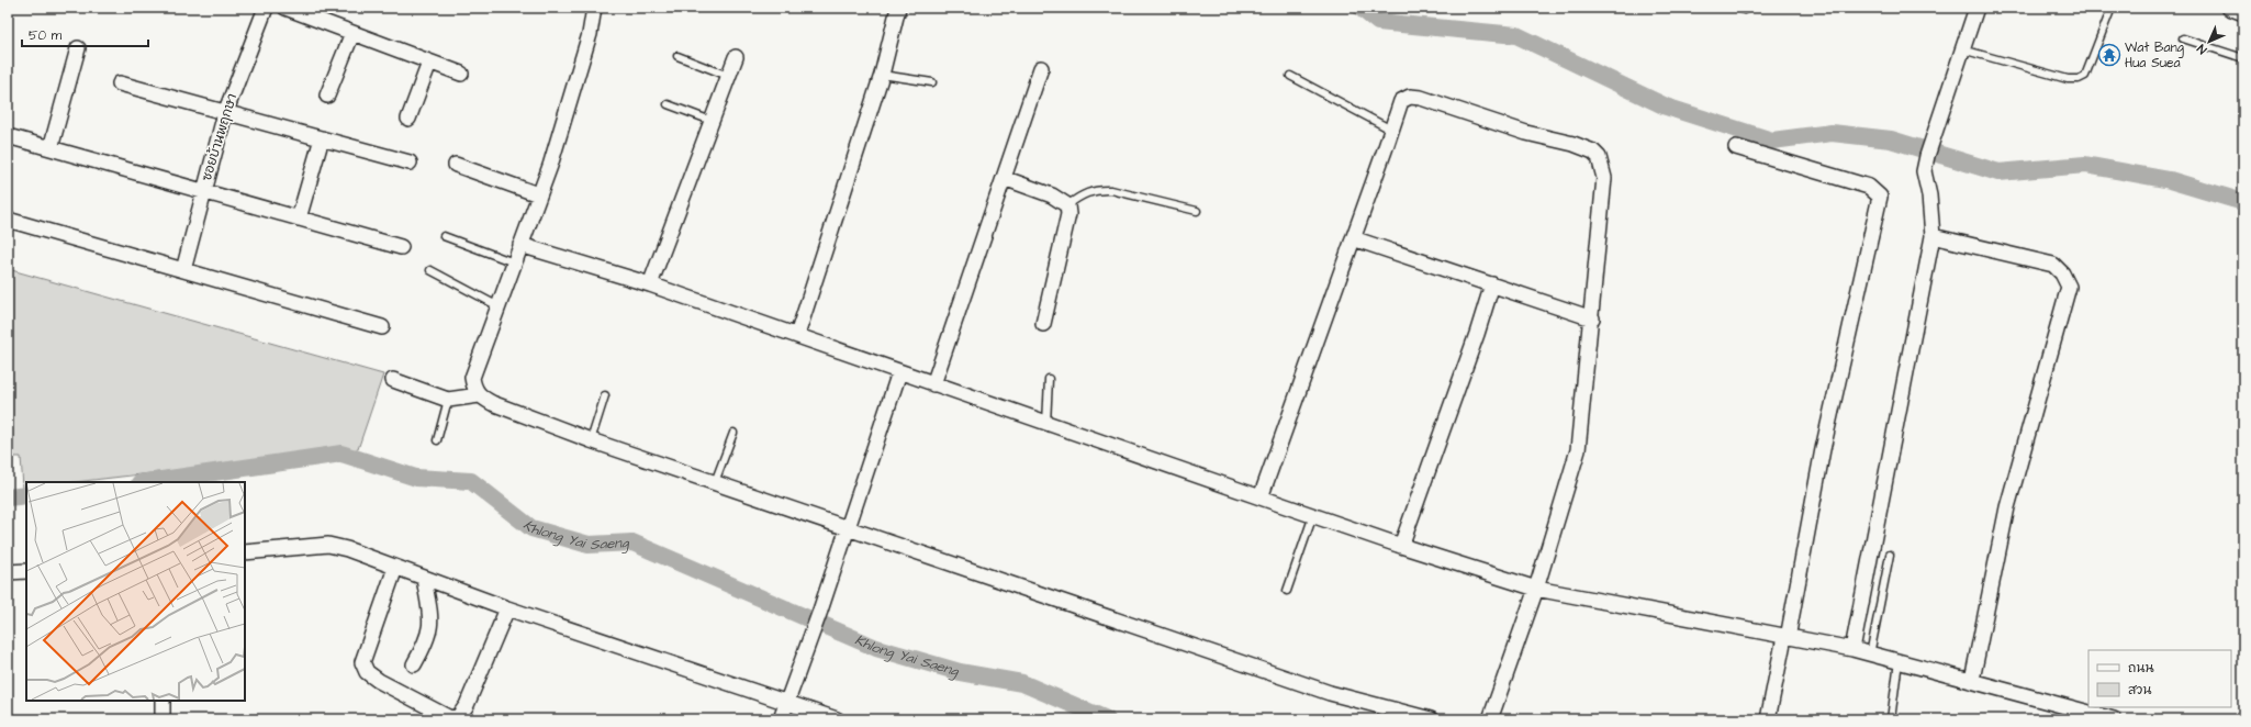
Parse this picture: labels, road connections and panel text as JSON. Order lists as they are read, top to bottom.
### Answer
{
  "streets": {
    "street": ["ซอยบ้านพฤกษา"]
  },
  "water": ["Khlong Yai Saeng"],
  "places": {
    "temple": ["Wat Bang Hua Suea"]
  },
  "legend": ["ถนน", "สวน"],
  "scale_bar": "50 m",
  "north": "bottom left"
}
